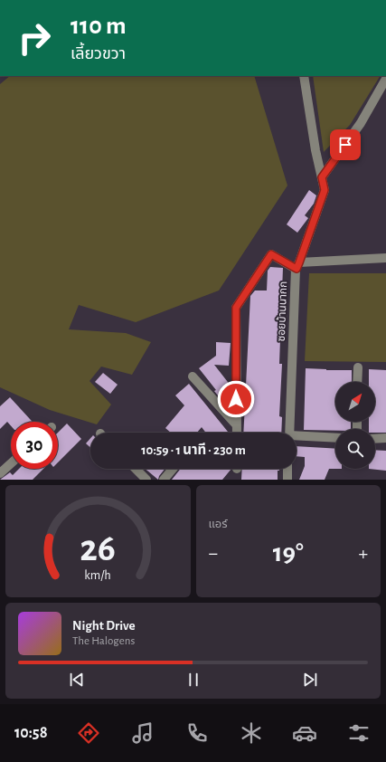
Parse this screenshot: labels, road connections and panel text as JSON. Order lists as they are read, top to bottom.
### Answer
{
  "streets": {
    "street": ["ซอยบ้านนากก"]
  },
  "north": "top right",
  "page": {
    "turn": ["110 m", "เลี้ยวขวา"],
    "limit": "30",
    "trip": "10:59 · 1 นาที · 230 m",
    "tile": "แอร์",
    "heat": ["−", "19°", "+"],
    "song": ["Night Drive", "The Halogens"],
    "tabs": "10:58",
    "gauge": ["26", "km/h"]
  }
}
